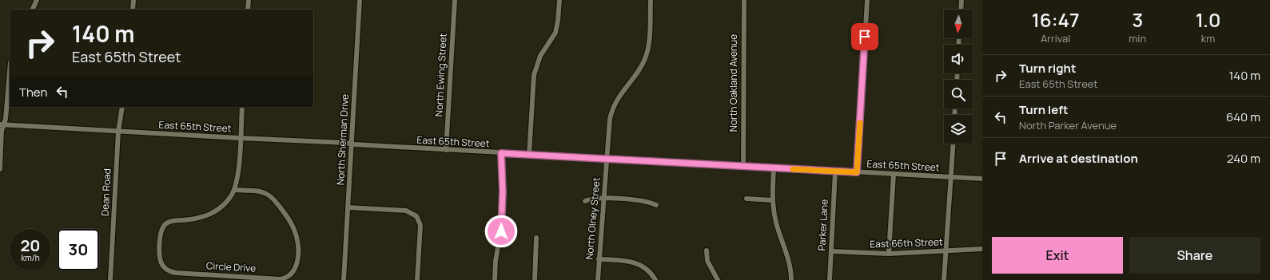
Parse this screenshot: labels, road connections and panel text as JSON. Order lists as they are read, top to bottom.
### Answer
{
  "streets": {
    "street": [
      "North Ewing Street",
      "North Oakland Avenue",
      "East 65th Street",
      "North Sherman Drive",
      "Dean Road",
      "North Olney Street",
      "Parker Lane",
      "East 66th Street",
      "Circle Drive"
    ]
  },
  "crossings": [
    ["North Ewing Street", "East 65th Street"],
    ["North Oakland Avenue", "East 65th Street"],
    ["East 65th Street", "North Sherman Drive"],
    ["East 65th Street", "Dean Road"],
    ["East 65th Street", "North Olney Street"],
    ["East 65th Street", "Parker Lane"],
    ["Parker Lane", "East 66th Street"]
  ],
  "north": "bottom",
  "page": {
    "eta": [
      "16:47",
      "Arrival",
      "3",
      "min",
      "1.0",
      "km"
    ],
    "turn": ["140 m", "East 65th Street"],
    "list": [
      {
        "name": "Turn right",
        "note": "East 65th Street",
        "value": "140 m"
      },
      {
        "name": "Turn left",
        "note": "North Parker Avenue",
        "value": "640 m"
      },
      {
        "name": "Arrive at destination",
        "value": "240 m"
      }
    ],
    "then": "Then",
    "speed": "20 km/h",
    "limit": "30",
    "buttons": ["Exit", "Share"]
  }
}
